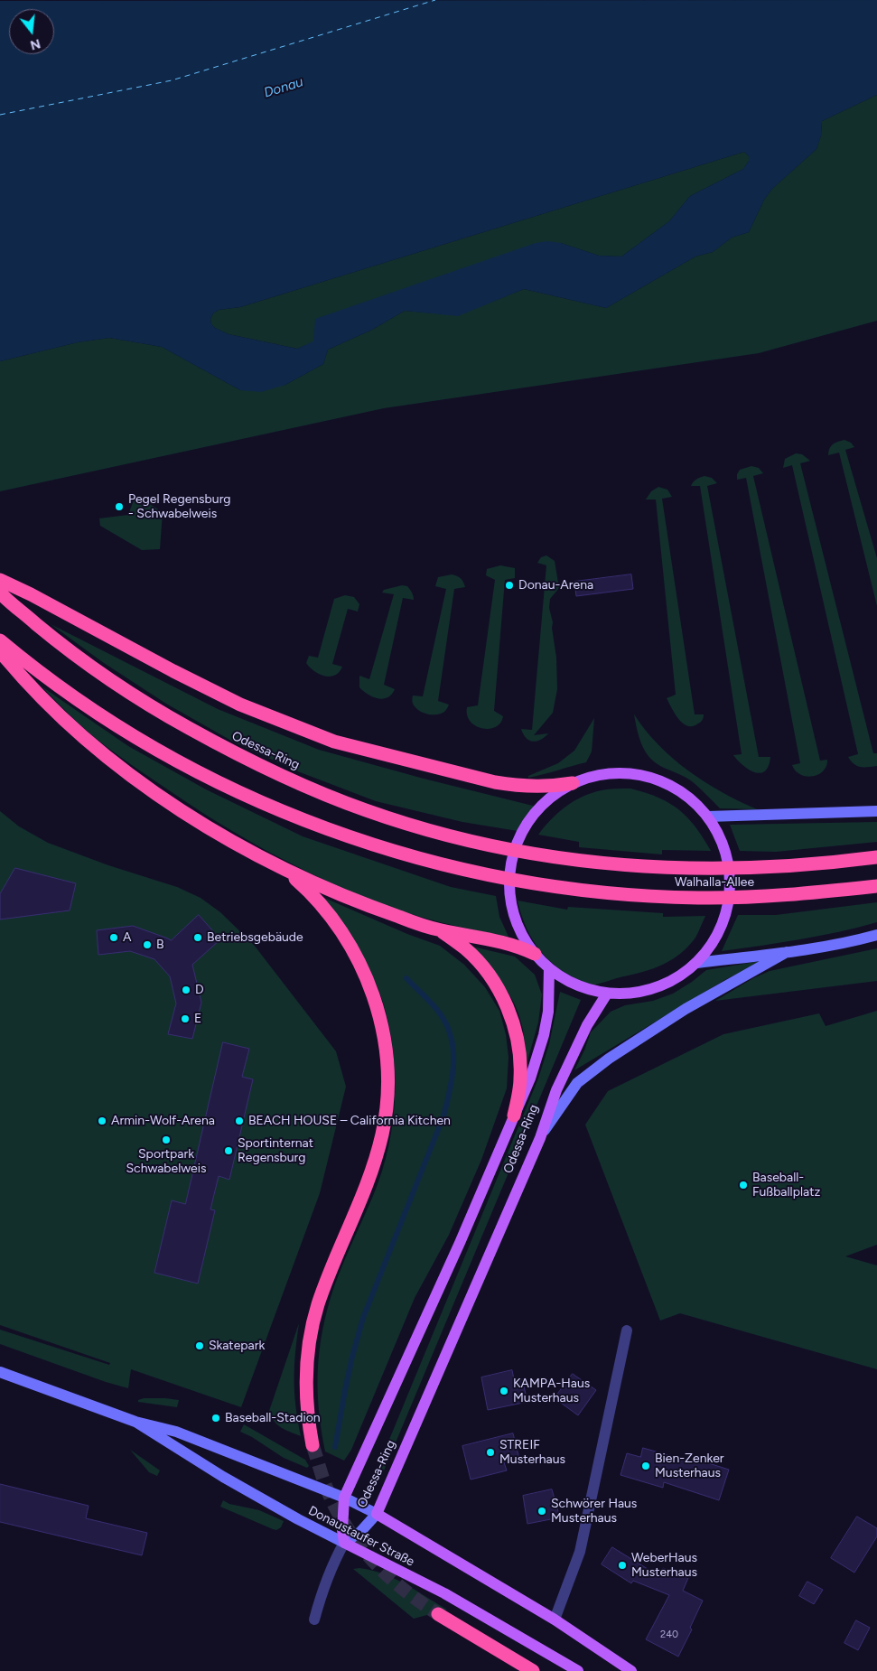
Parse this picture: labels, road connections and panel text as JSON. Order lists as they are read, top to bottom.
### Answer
{
  "streets": {
    "highway": ["Odessa-Ring", "Walhalla-Allee"],
    "main road": ["Donaustaufer Straße"]
  },
  "crossings": [
    ["Odessa-Ring", "Walhalla-Allee"],
    ["Odessa-Ring", "Donaustaufer Straße"]
  ],
  "water": ["Donau"],
  "places": [
    "Pegel Regensburg - Schwabelweis",
    "Donau-Arena",
    "A",
    "Betriebsgebäude",
    "B",
    "D",
    "E",
    "Armin-Wolf-Arena",
    "BEACH HOUSE – California Kitchen",
    "Sportpark Schwabelweis",
    "Sportinternat Regensburg",
    "Baseball- Fußballplatz",
    "Skatepark",
    "KAMPA-Haus Musterhaus",
    "Baseball-Stadion",
    "STREIF Musterhaus",
    "Bien-Zenker Musterhaus",
    "Schwörer Haus Musterhaus",
    "WeberHaus Musterhaus"
  ],
  "house_numbers": ["240"],
  "north": "bottom"
}
